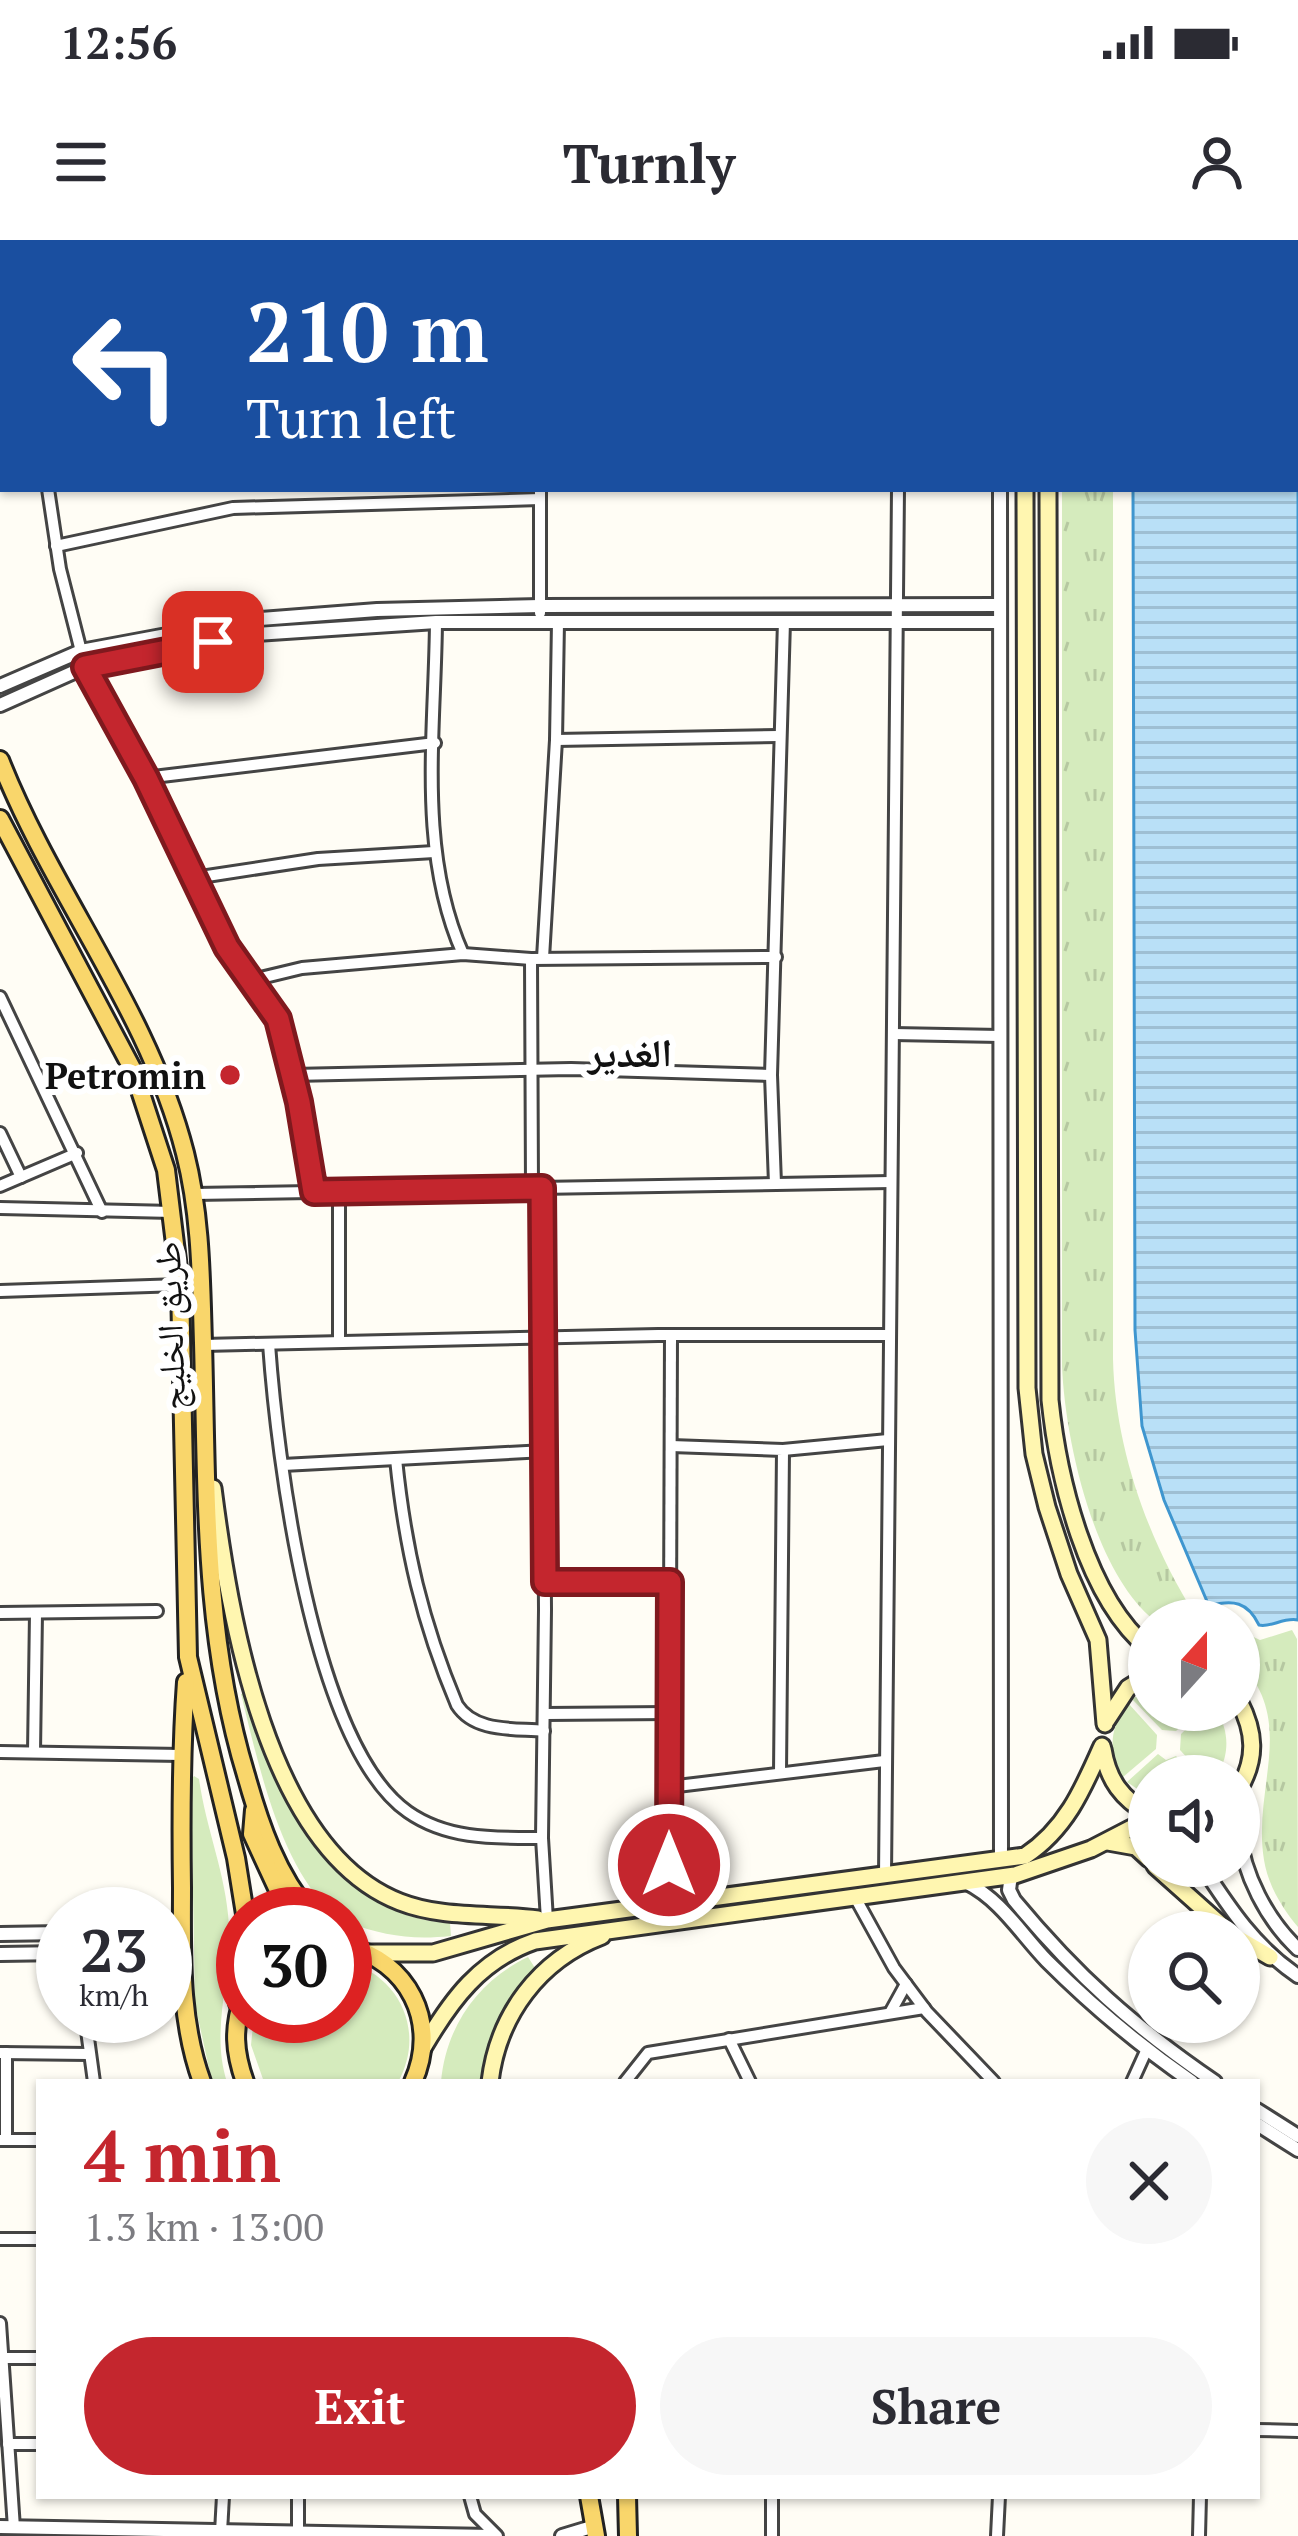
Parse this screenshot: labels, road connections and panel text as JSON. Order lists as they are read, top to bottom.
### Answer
{
  "streets": {
    "main road": ["طريق الخليج"]
  },
  "districts": ["الغدير"],
  "places": ["Petromin"],
  "north": "top",
  "page": {
    "status": "12:56",
    "header": "Turnly",
    "turn": ["210 m", "Turn left"],
    "speed": "23 km/h",
    "limit": "30",
    "heading": ["4 min", "1.3 km · 13:00"],
    "buttons": ["Exit", "Share"]
  }
}
